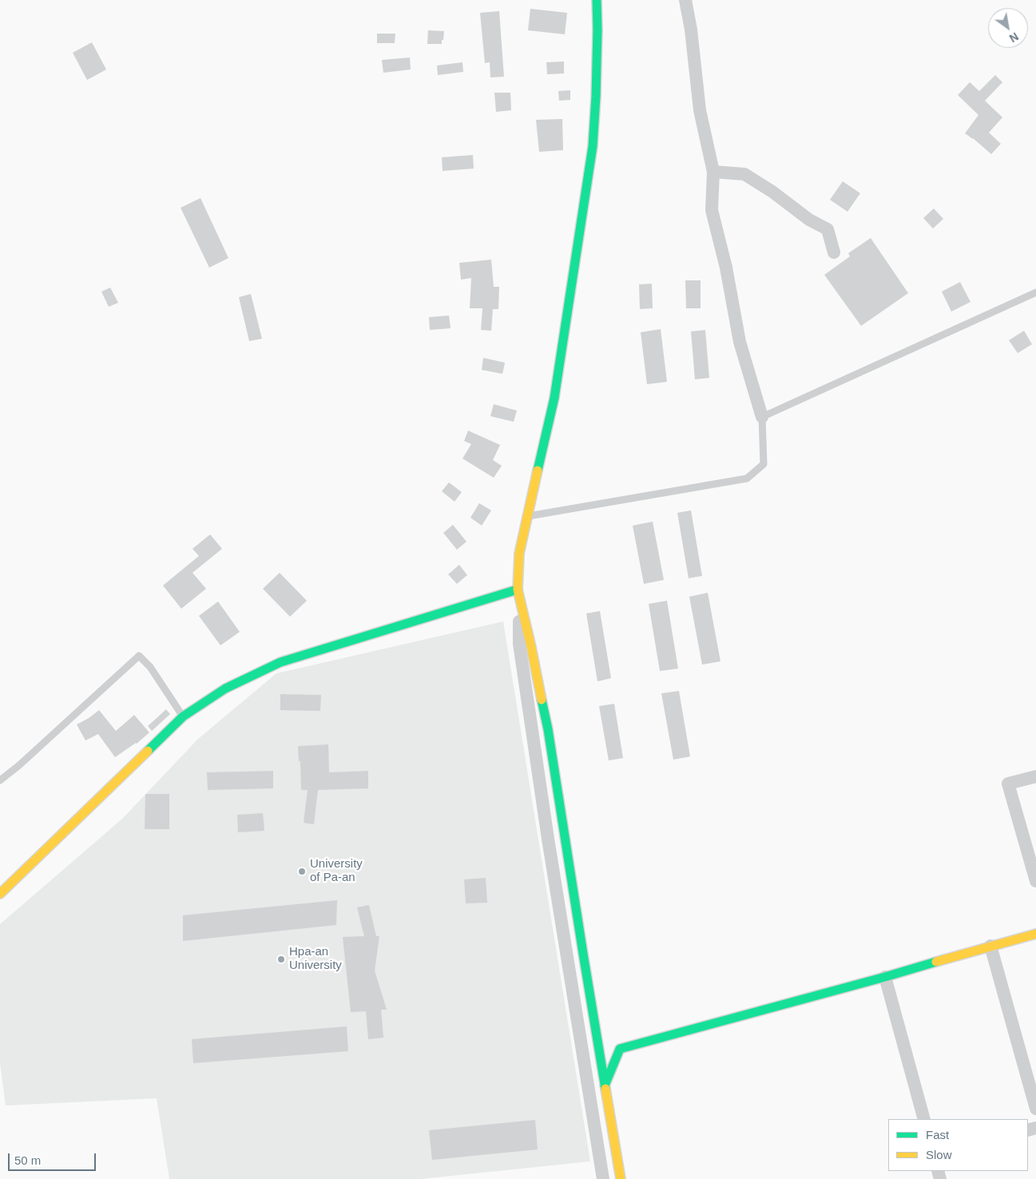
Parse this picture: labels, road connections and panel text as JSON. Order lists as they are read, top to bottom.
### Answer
{
  "places": ["University of Pa-an", "Hpa-an University"],
  "legend": ["Fast", "Slow"],
  "scale_bar": "50 m",
  "north": "bottom right"
}
